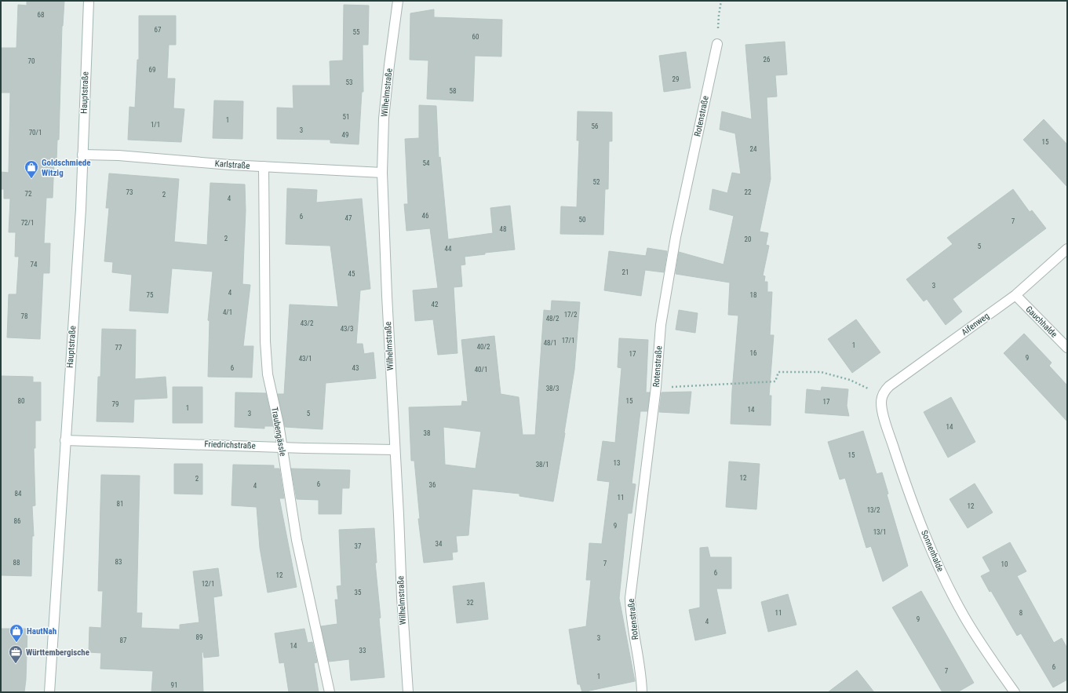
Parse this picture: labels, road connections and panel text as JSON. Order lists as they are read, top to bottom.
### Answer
{
  "streets": {
    "street": [
      "Hauptstraße",
      "Wilhelmstraße",
      "Rotenstraße",
      "Karlstraße",
      "Gauchhalde",
      "Aifenweg",
      "Traubengässle",
      "Friedrichstraße",
      "Sonnenhalde"
    ]
  },
  "crossings": [
    ["Hauptstraße", "Karlstraße"],
    ["Hauptstraße", "Friedrichstraße"],
    ["Wilhelmstraße", "Karlstraße"],
    ["Wilhelmstraße", "Friedrichstraße"],
    ["Karlstraße", "Traubengässle"],
    ["Gauchhalde", "Aifenweg"],
    ["Aifenweg", "Sonnenhalde"],
    ["Traubengässle", "Friedrichstraße"]
  ],
  "places": {
    "shop": ["Goldschmiede Witzig", "HautNah"],
    "office": ["Württembergische"]
  },
  "house_numbers": [
    "68",
    "67",
    "55",
    "60",
    "26",
    "70",
    "69",
    "29",
    "53",
    "58",
    "51",
    "1",
    "1/1",
    "56",
    "3",
    "70/1",
    "49",
    "15",
    "24",
    "54",
    "52",
    "73",
    "22",
    "72",
    "2",
    "4",
    "46",
    "6",
    "47",
    "50",
    "7",
    "72/1",
    "48",
    "2",
    "20",
    "5",
    "44",
    "74",
    "21",
    "45",
    "3",
    "4",
    "75",
    "18",
    "42",
    "4/1",
    "17/2",
    "78",
    "48/2",
    "43/2",
    "43/3",
    "17/1",
    "48/1",
    "1",
    "40/2",
    "77",
    "16",
    "17",
    "9",
    "43/1",
    "6",
    "43",
    "40/1",
    "38/3",
    "80",
    "15",
    "17",
    "79",
    "1",
    "14",
    "3",
    "5",
    "14",
    "38",
    "15",
    "13",
    "38/1",
    "12",
    "2",
    "6",
    "36",
    "4",
    "84",
    "11",
    "81",
    "12",
    "13/2",
    "86",
    "9",
    "13/1",
    "34",
    "37",
    "83",
    "88",
    "7",
    "10",
    "6",
    "12",
    "12/1",
    "35",
    "32",
    "11",
    "8",
    "9",
    "4",
    "89",
    "3",
    "87",
    "14",
    "33",
    "6",
    "7",
    "1",
    "91"
  ]
}
